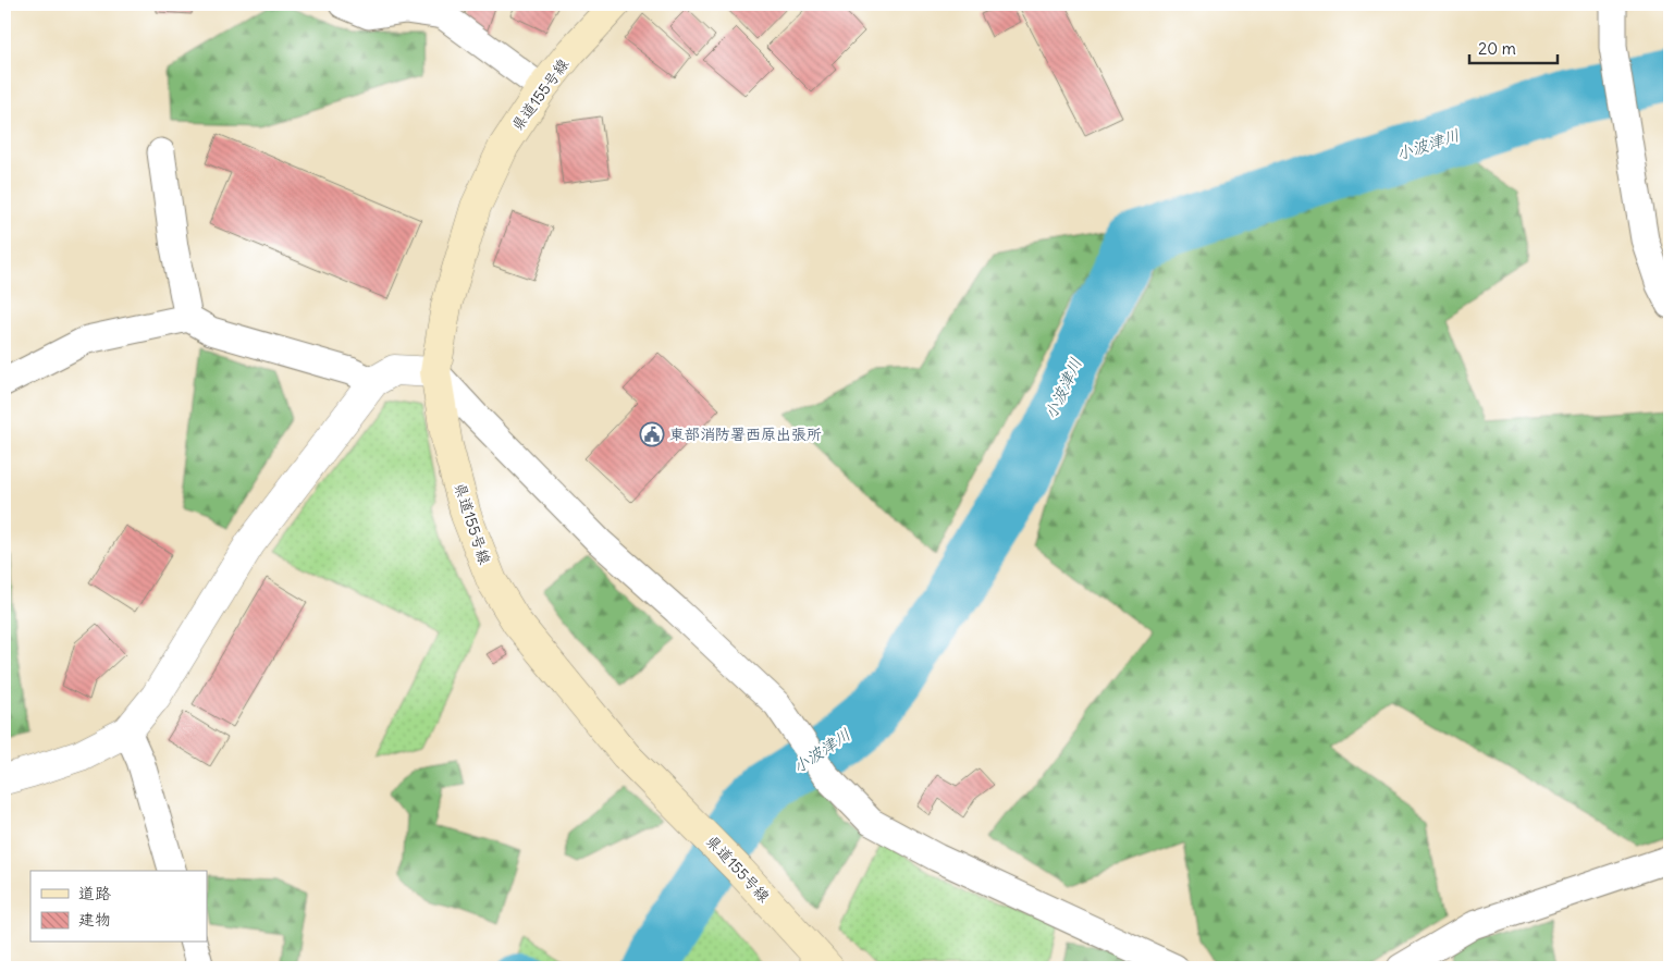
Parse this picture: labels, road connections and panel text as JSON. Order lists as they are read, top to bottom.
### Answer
{
  "streets": {
    "main road": ["県道155号線"]
  },
  "water": ["小波津川"],
  "places": {
    "public building": ["東部消防署西原出張所"]
  },
  "legend": ["道路", "建物"],
  "scale_bar": "20 m"
}
